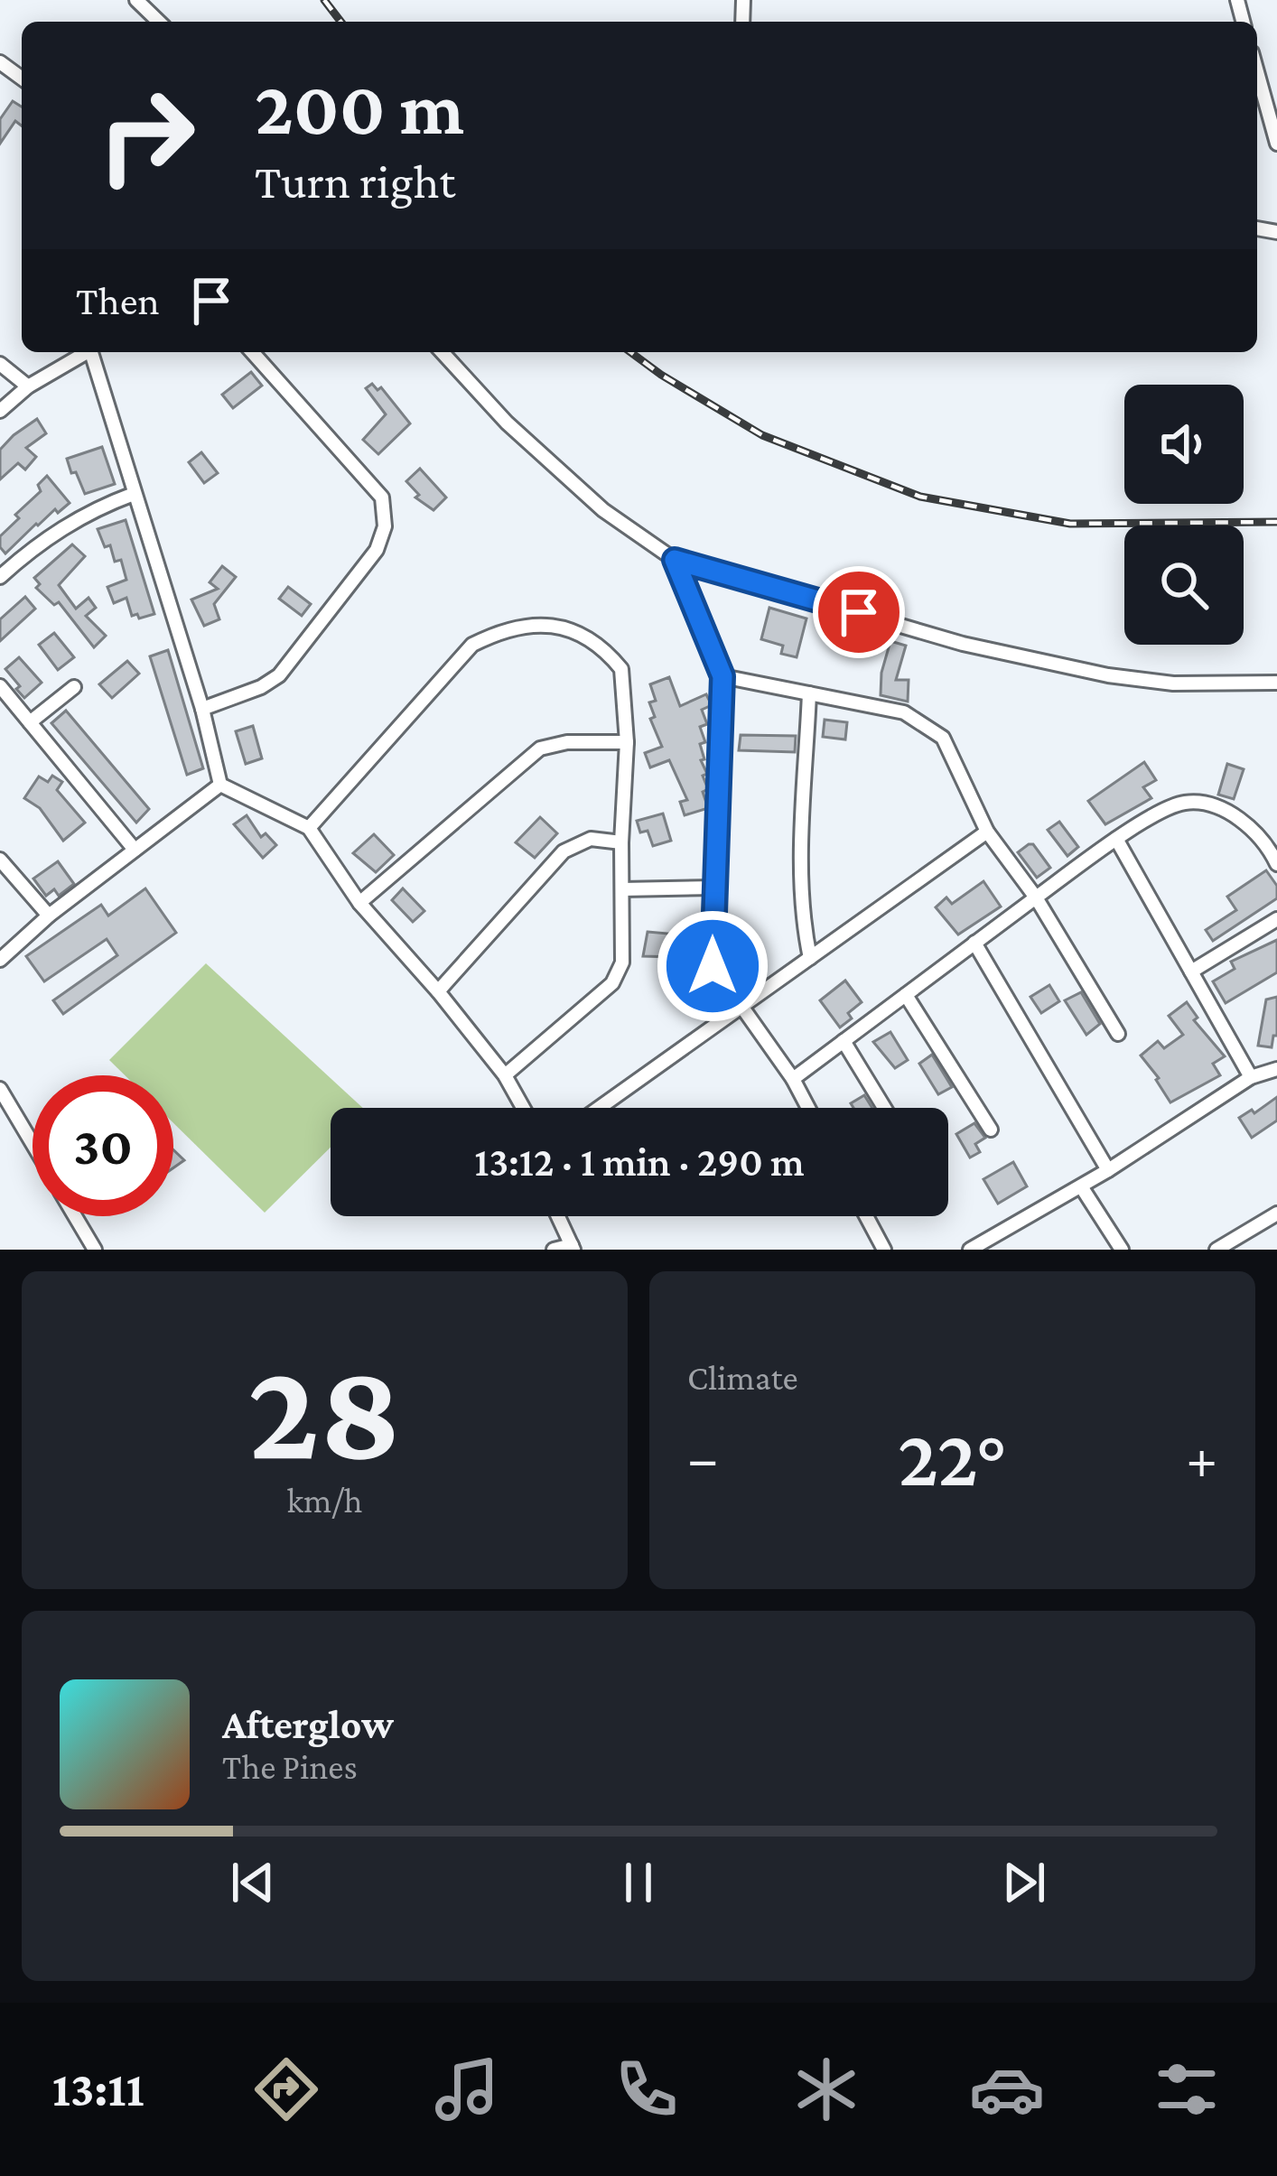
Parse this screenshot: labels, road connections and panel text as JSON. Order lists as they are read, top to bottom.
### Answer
{
  "page": {
    "turn": ["200 m", "Turn right"],
    "then": "Then",
    "limit": "30",
    "trip": "13:12 · 1 min · 290 m",
    "tile": [
      ["28", "km/h"],
      "Climate"
    ],
    "heat": ["−", "22°", "+"],
    "song": ["Afterglow", "The Pines"],
    "tabs": "13:11"
  }
}
